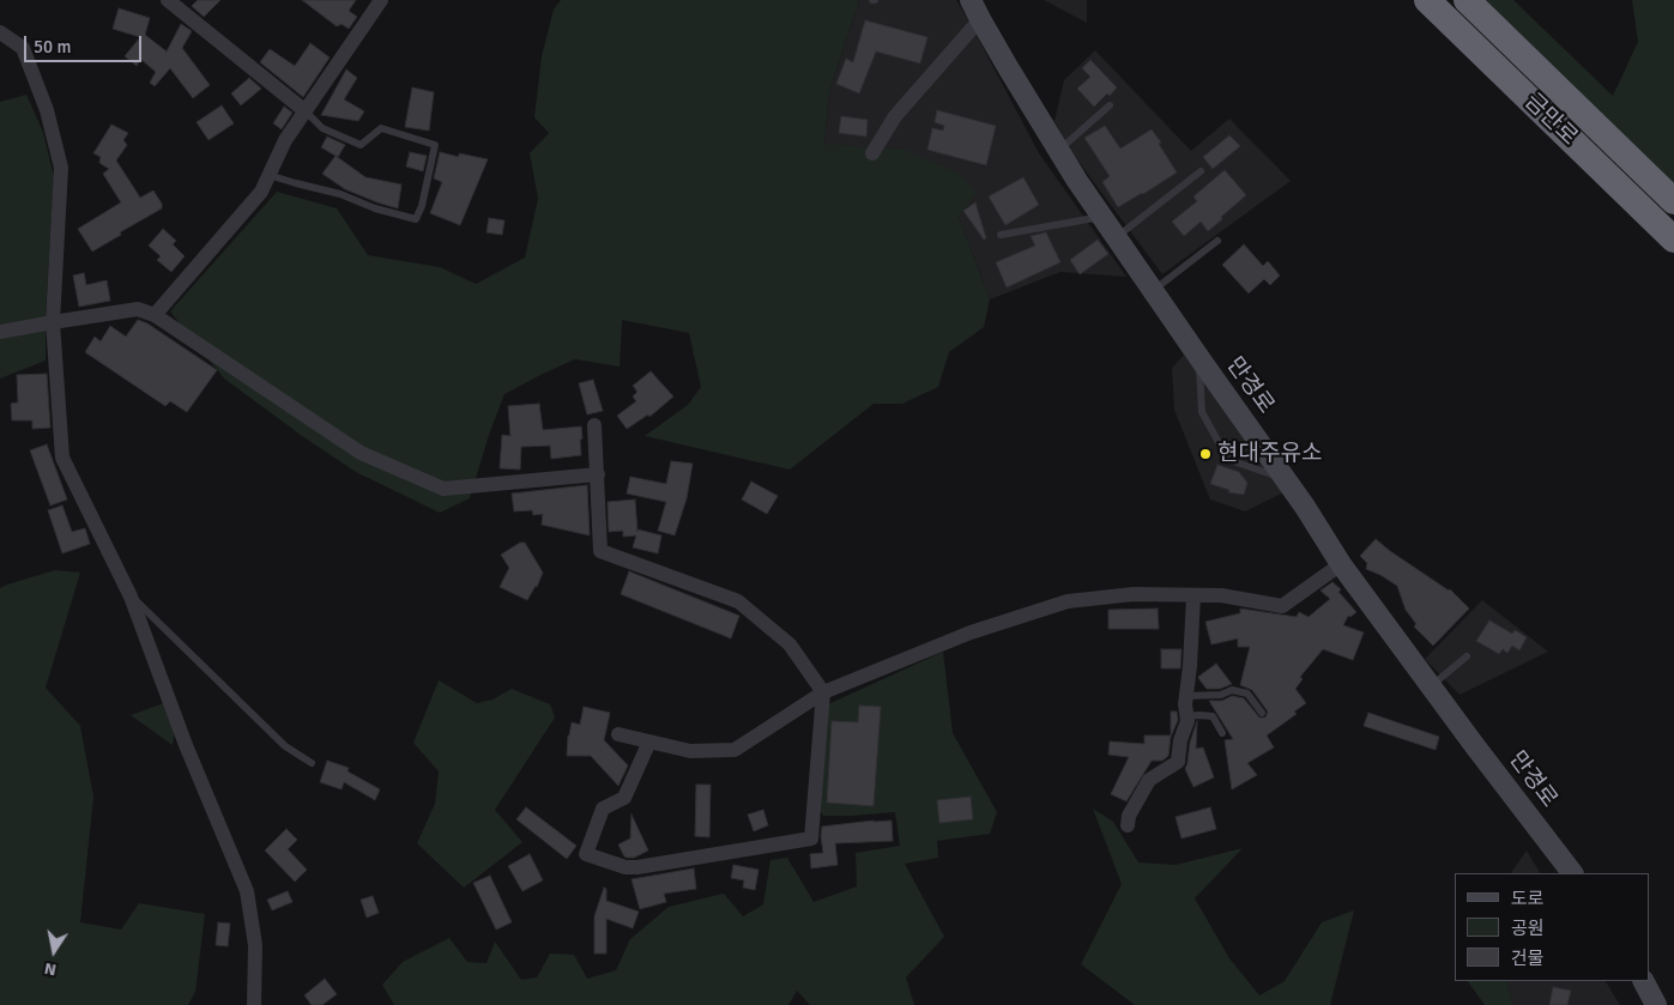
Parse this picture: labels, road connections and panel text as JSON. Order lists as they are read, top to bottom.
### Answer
{
  "streets": {
    "highway": ["금만로"],
    "street": ["만경로"]
  },
  "places": ["현대주유소"],
  "legend": ["도로", "공원", "건물"],
  "scale_bar": "50 m",
  "north": "bottom"
}
